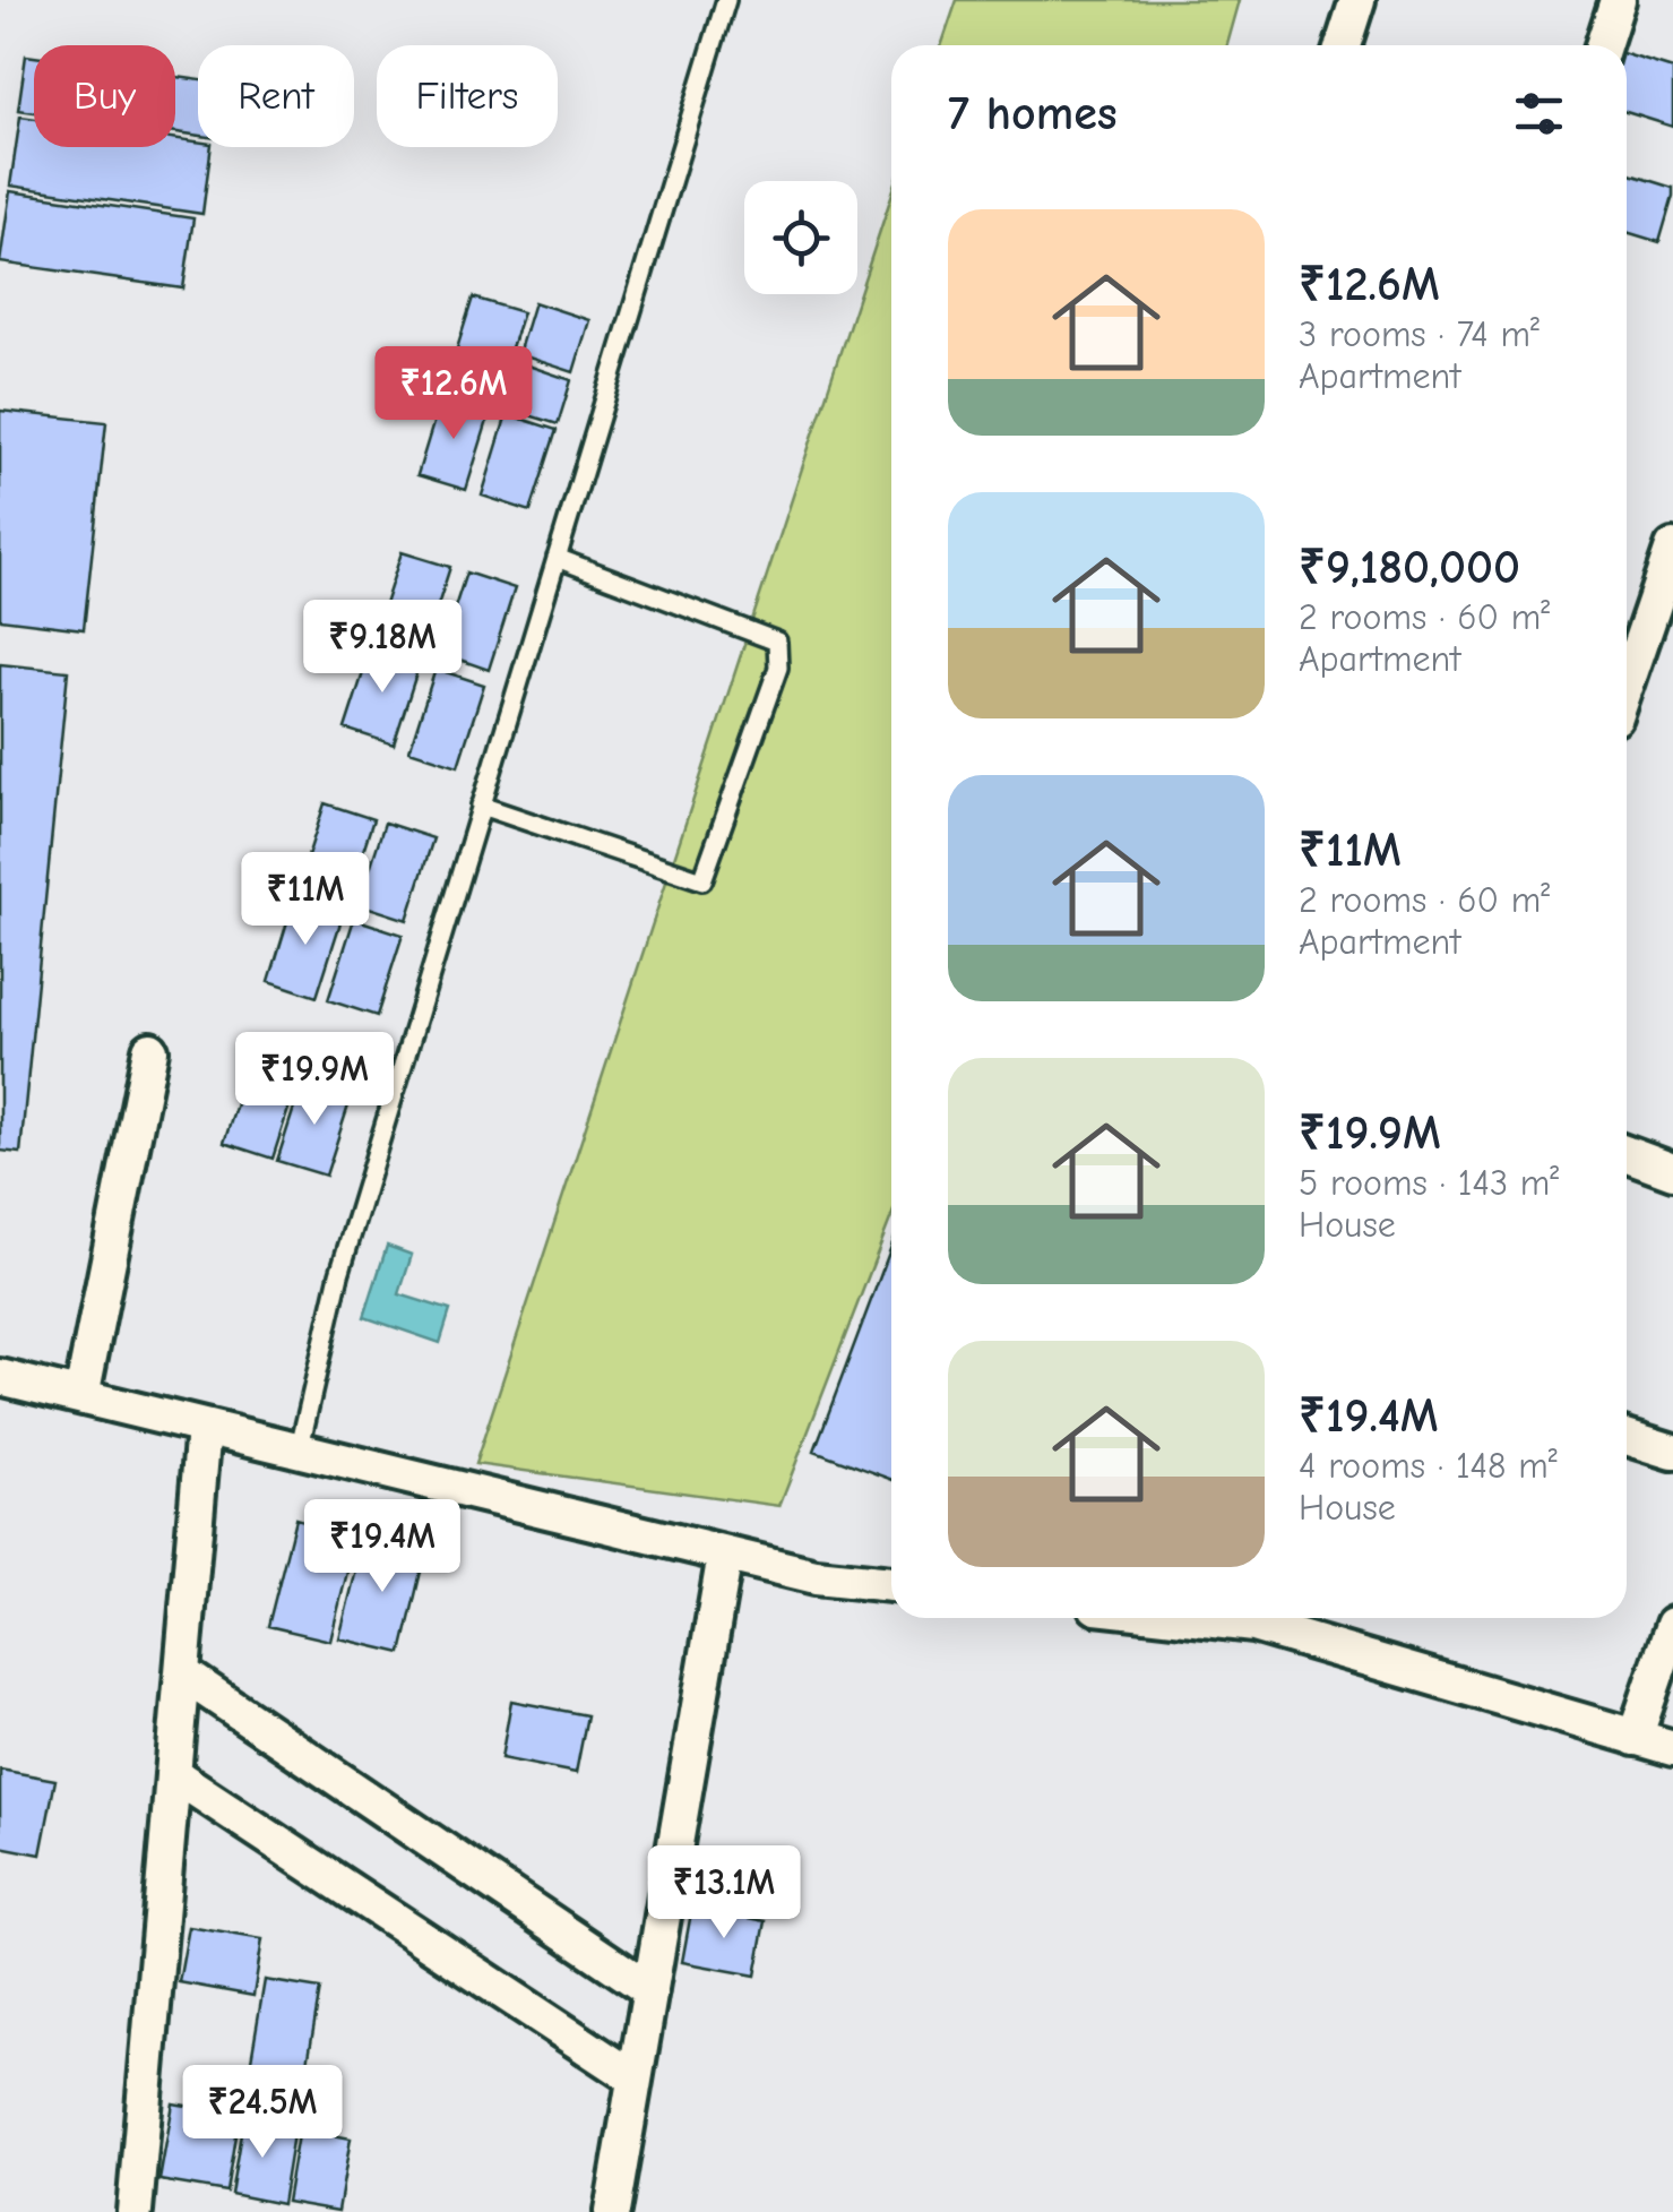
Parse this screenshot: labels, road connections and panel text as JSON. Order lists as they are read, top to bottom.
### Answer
{
  "page": {
    "chip": ["Buy", "Rent", "Filters"],
    "heading": "7 homes",
    "list": [
      {
        "name": "₹12.6M",
        "note": "3 rooms · 74 m² · Apartment"
      },
      {
        "name": "₹9,180,000",
        "note": "2 rooms · 60 m² · Apartment"
      },
      {
        "name": "₹11M",
        "note": "2 rooms · 60 m² · Apartment"
      },
      {
        "name": "₹19.9M",
        "note": "5 rooms · 143 m² · House"
      },
      {
        "name": "₹19.4M",
        "note": "4 rooms · 148 m² · House"
      }
    ],
    "price": [
      "₹12.6M",
      "₹9.18M",
      "₹11M",
      "₹19.9M",
      "₹19.4M",
      "₹13.1M",
      "₹24.5M"
    ]
  }
}
